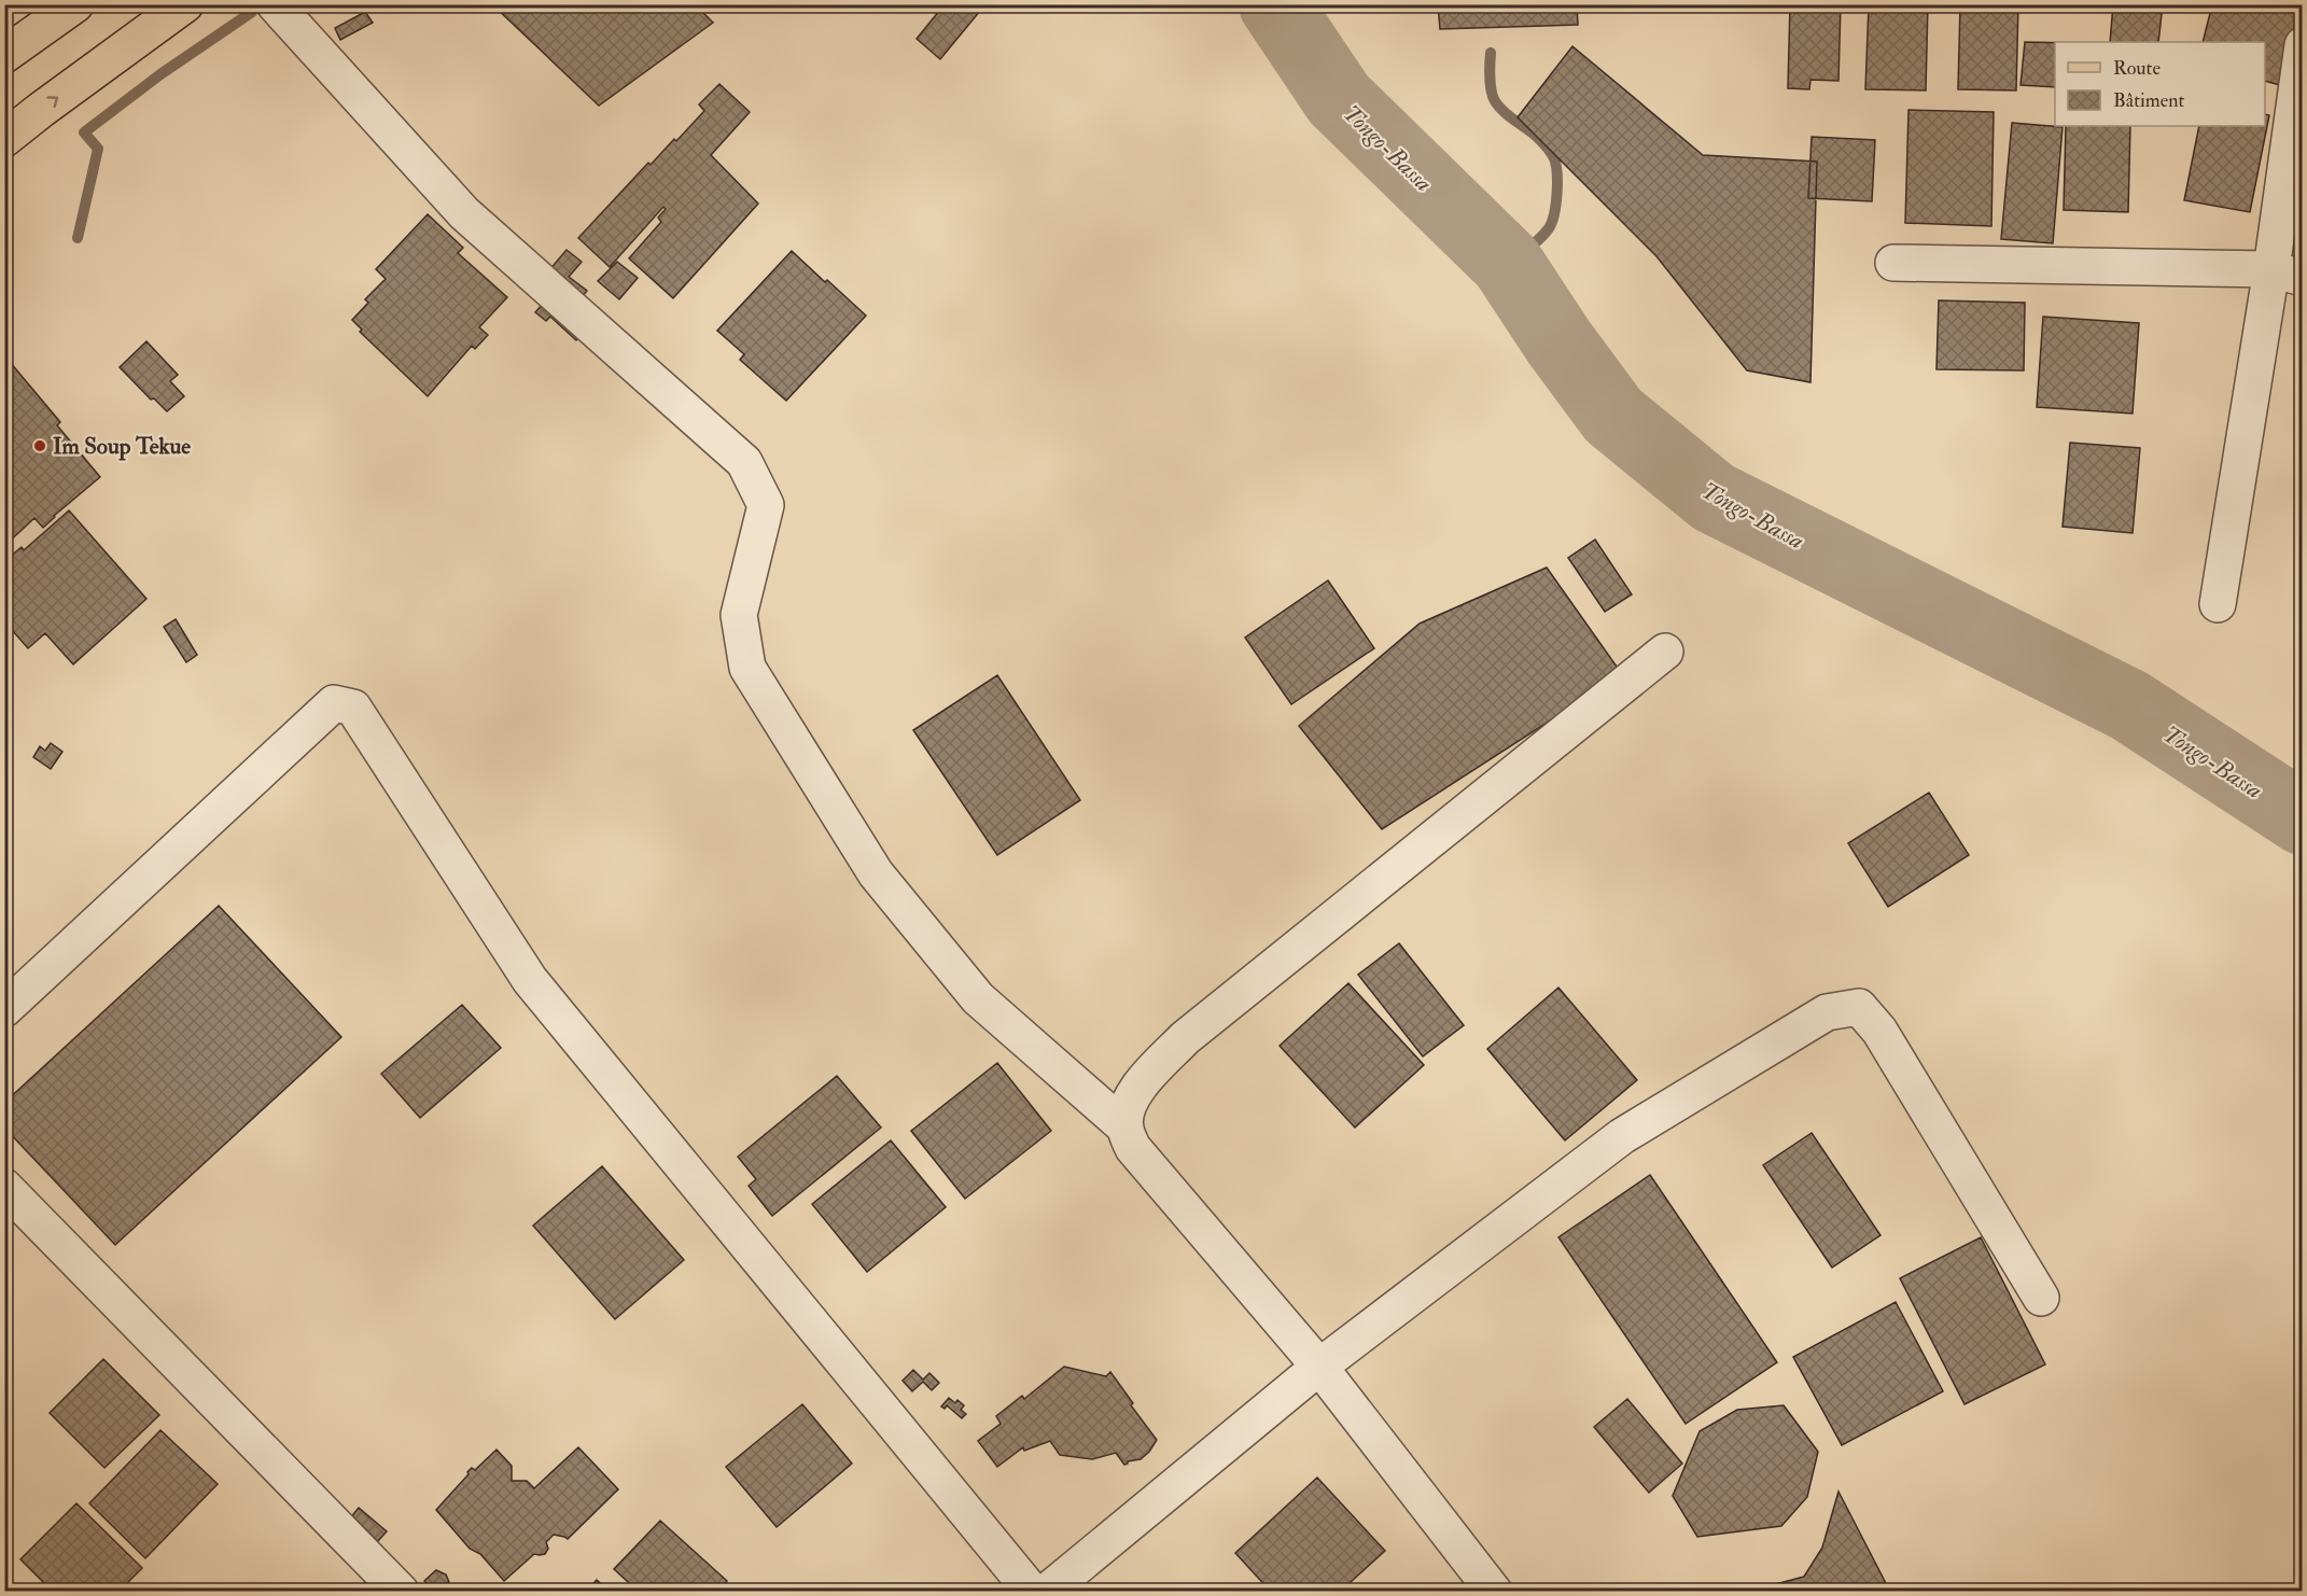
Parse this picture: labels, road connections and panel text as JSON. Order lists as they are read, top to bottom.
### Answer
{
  "water": ["Tongo-Bassa"],
  "places": ["Im Soup Tekue"],
  "legend": ["Route", "Bâtiment"]
}
